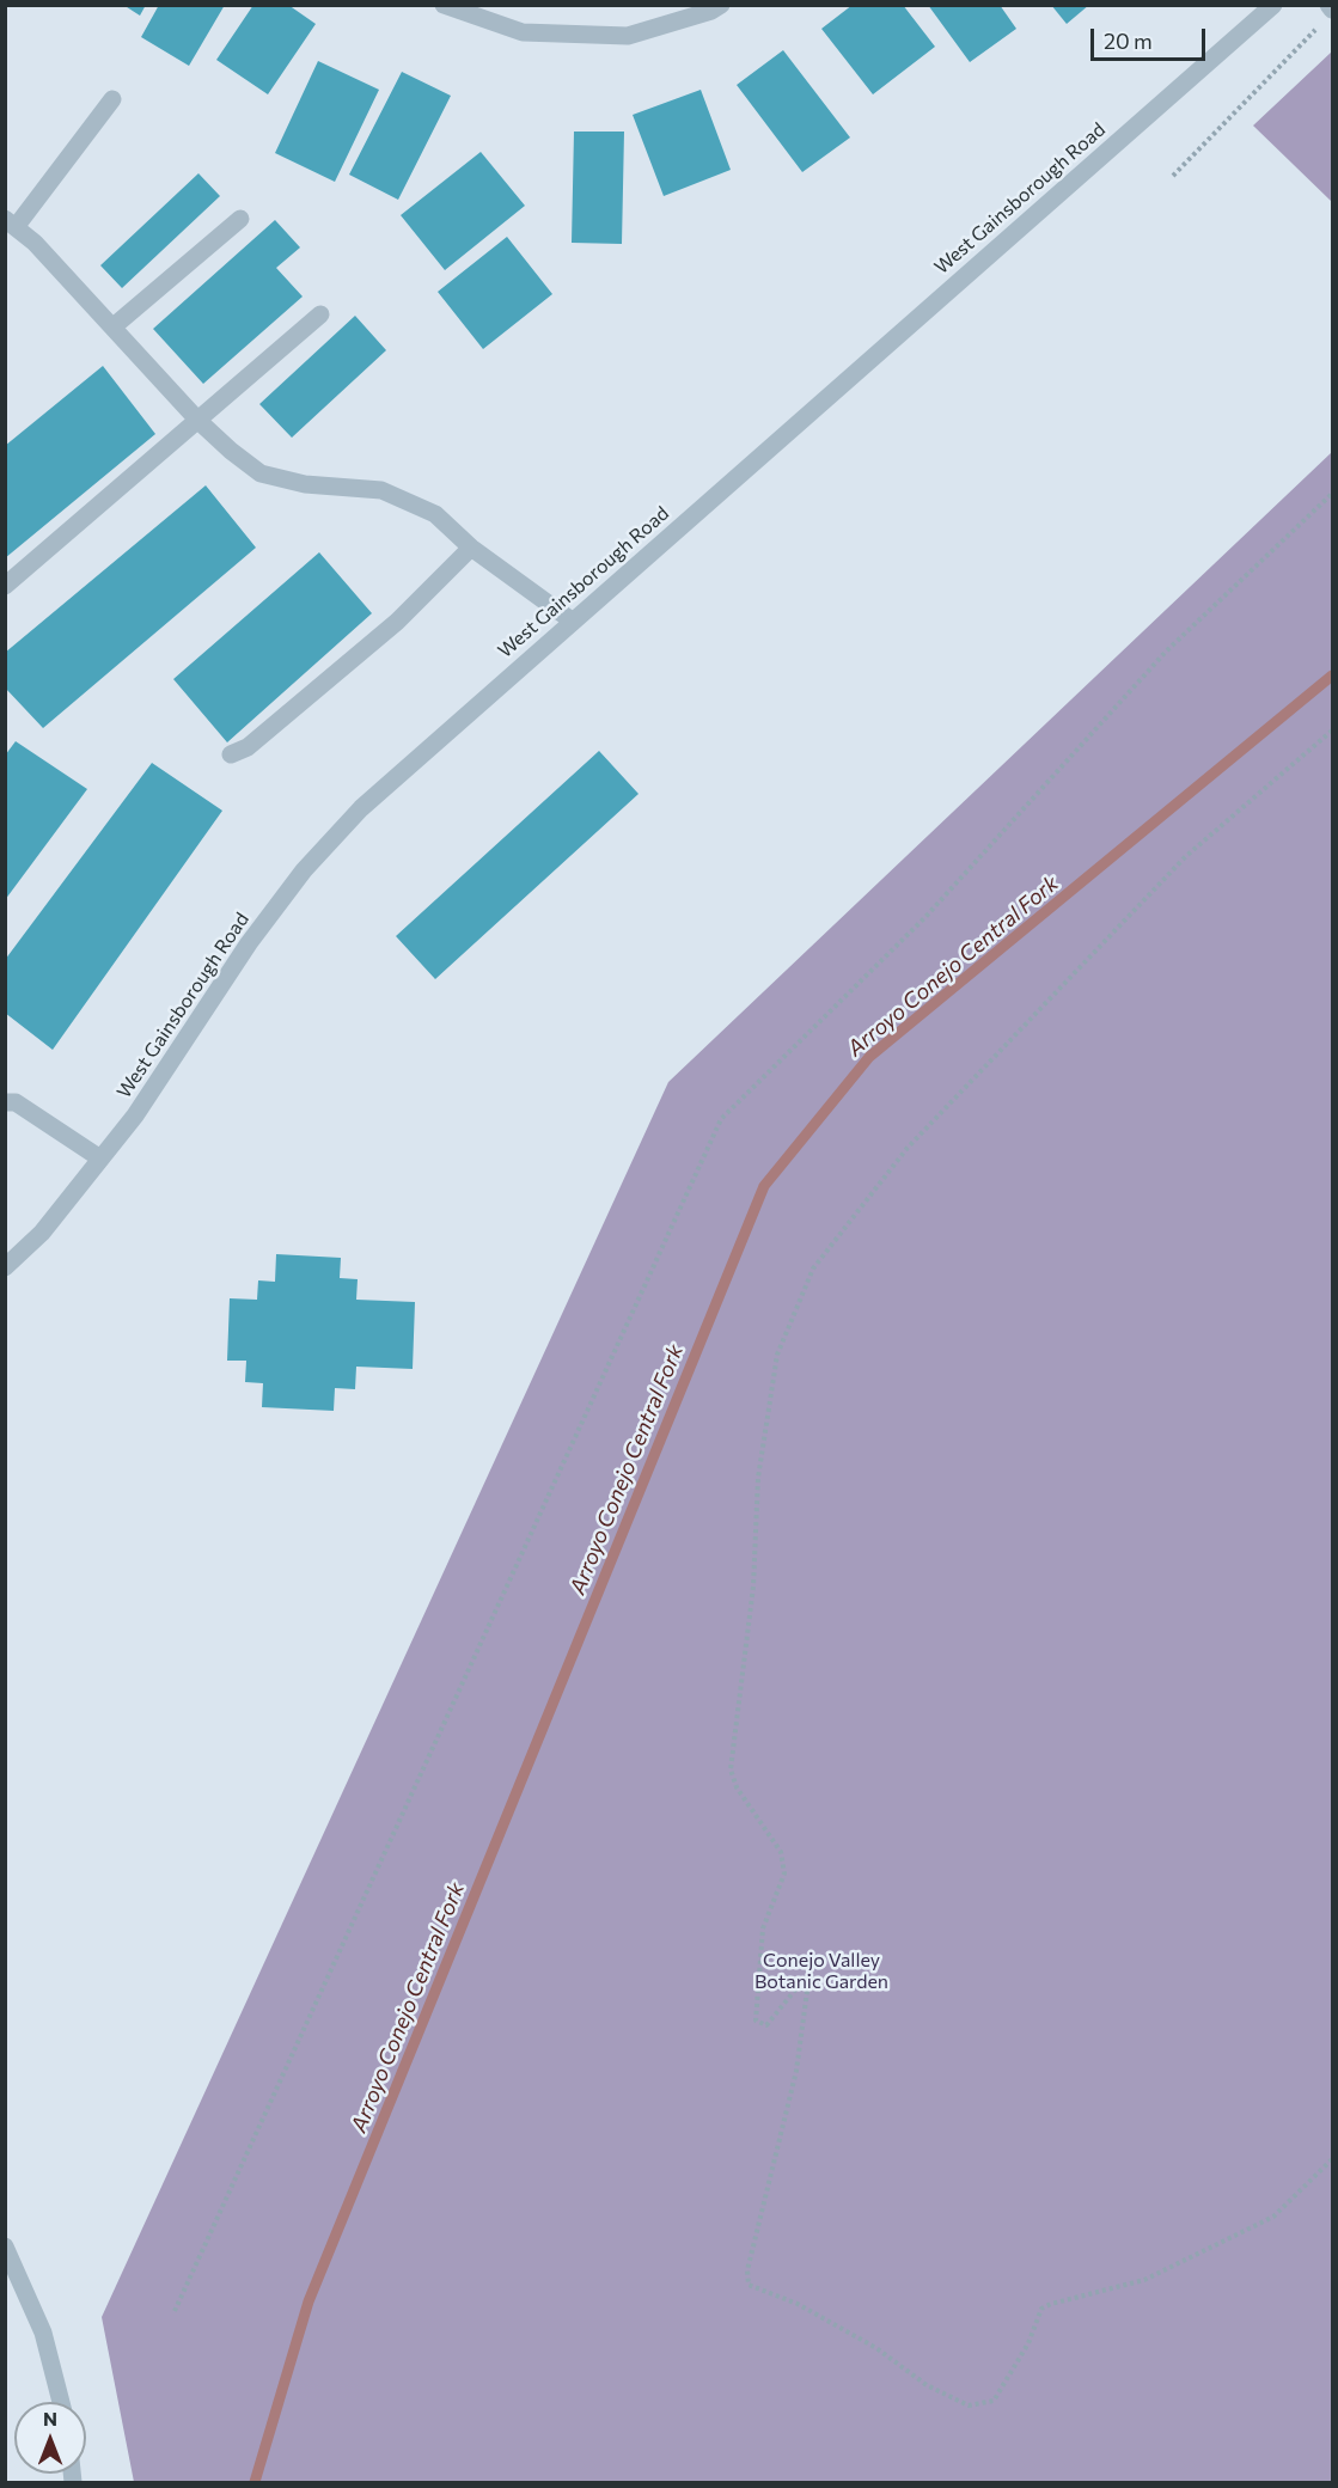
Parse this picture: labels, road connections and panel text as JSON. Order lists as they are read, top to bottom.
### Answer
{
  "streets": {
    "street": ["West Gainsborough Road"]
  },
  "water": ["Arroyo Conejo Central Fork"],
  "parks": ["Conejo Valley Botanic Garden"],
  "scale_bar": "20 m",
  "north": "top"
}
